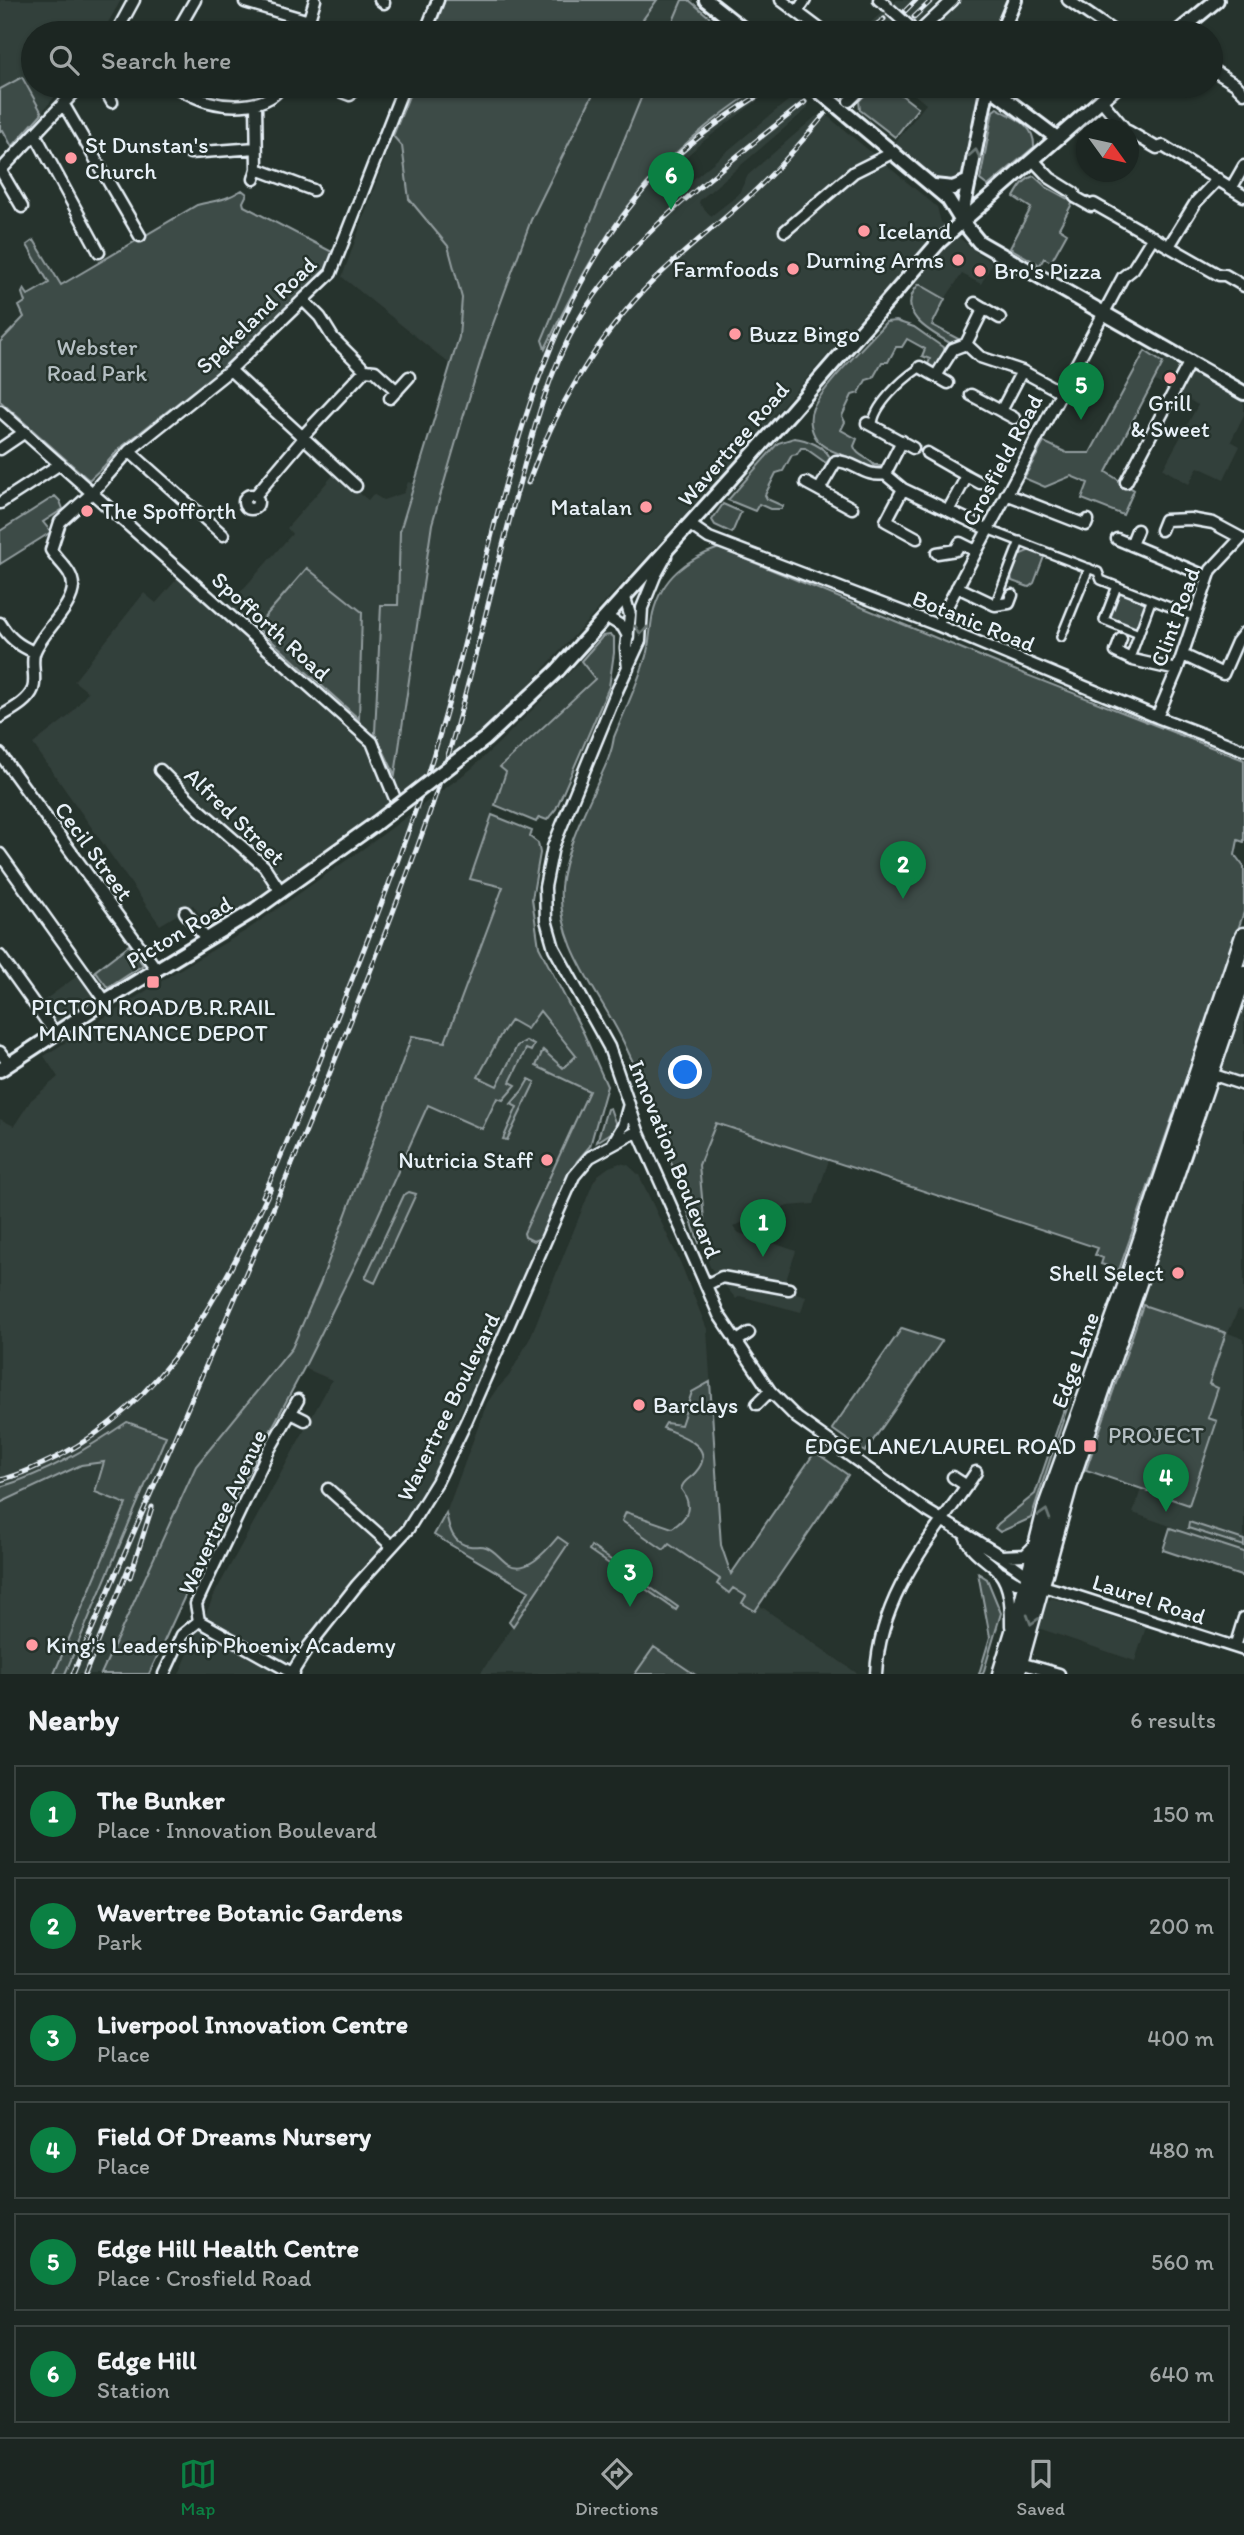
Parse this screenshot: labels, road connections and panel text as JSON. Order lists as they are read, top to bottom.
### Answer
{
  "streets": {
    "highway": ["Edge Lane"],
    "main road": ["Wavertree Road", "Picton Road"],
    "street": [
      "Spekeland Road",
      "Crosfield Road",
      "Clint Road",
      "Botanic Road",
      "Spofforth Road",
      "Alfred Street",
      "Cecil Street",
      "Innovation Boulevard",
      "Wavertree Boulevard",
      "Wavertree Avenue",
      "Laurel Road"
    ]
  },
  "crossings": [
    ["Spekeland Road", "Spofforth Road"],
    ["Wavertree Road", "Botanic Road"],
    ["Wavertree Road", "Spofforth Road"],
    ["Wavertree Road", "Picton Road"],
    ["Wavertree Road", "Innovation Boulevard"],
    ["Crosfield Road", "Botanic Road"],
    ["Clint Road", "Botanic Road"],
    ["Alfred Street", "Picton Road"],
    ["Cecil Street", "Picton Road"],
    ["Innovation Boulevard", "Edge Lane"],
    ["Innovation Boulevard", "Wavertree Boulevard"],
    ["Innovation Boulevard", "Laurel Road"],
    ["Edge Lane", "Laurel Road"]
  ],
  "parks": ["Webster Road Park", "PROJECT"],
  "places": {
    "other": [
      "St Dunstan's Church",
      "Iceland",
      "Durning Arms",
      "Farmfoods",
      "Bro's Pizza",
      "Buzz Bingo",
      "Grill & Sweet",
      "Matalan",
      "The Spofforth",
      "Nutricia Staff",
      "Shell Select",
      "Barclays",
      "King's Leadership Phoenix Academy"
    ],
    "transit": ["PICTON ROAD/B.R.RAIL MAINTENANCE DEPOT", "EDGE LANE/LAUREL ROAD"]
  },
  "north": "bottom right",
  "page": {
    "search": "Search here",
    "pins": [
      "6",
      "5",
      "2",
      "1",
      "4",
      "3"
    ],
    "heading": ["Nearby", "6 results"],
    "list": [
      {
        "mark": "1",
        "name": "The Bunker",
        "note": "Place · Innovation Boulevard",
        "value": "150 m"
      },
      {
        "mark": "2",
        "name": "Wavertree Botanic Gardens",
        "note": "Park",
        "value": "200 m"
      },
      {
        "mark": "3",
        "name": "Liverpool Innovation Centre",
        "note": "Place",
        "value": "400 m"
      },
      {
        "mark": "4",
        "name": "Field Of Dreams Nursery",
        "note": "Place",
        "value": "480 m"
      },
      {
        "mark": "5",
        "name": "Edge Hill Health Centre",
        "note": "Place · Crosfield Road",
        "value": "560 m"
      },
      {
        "mark": "6",
        "name": "Edge Hill",
        "note": "Station",
        "value": "640 m"
      }
    ],
    "nav": ["Map", "Directions", "Saved"]
  }
}
